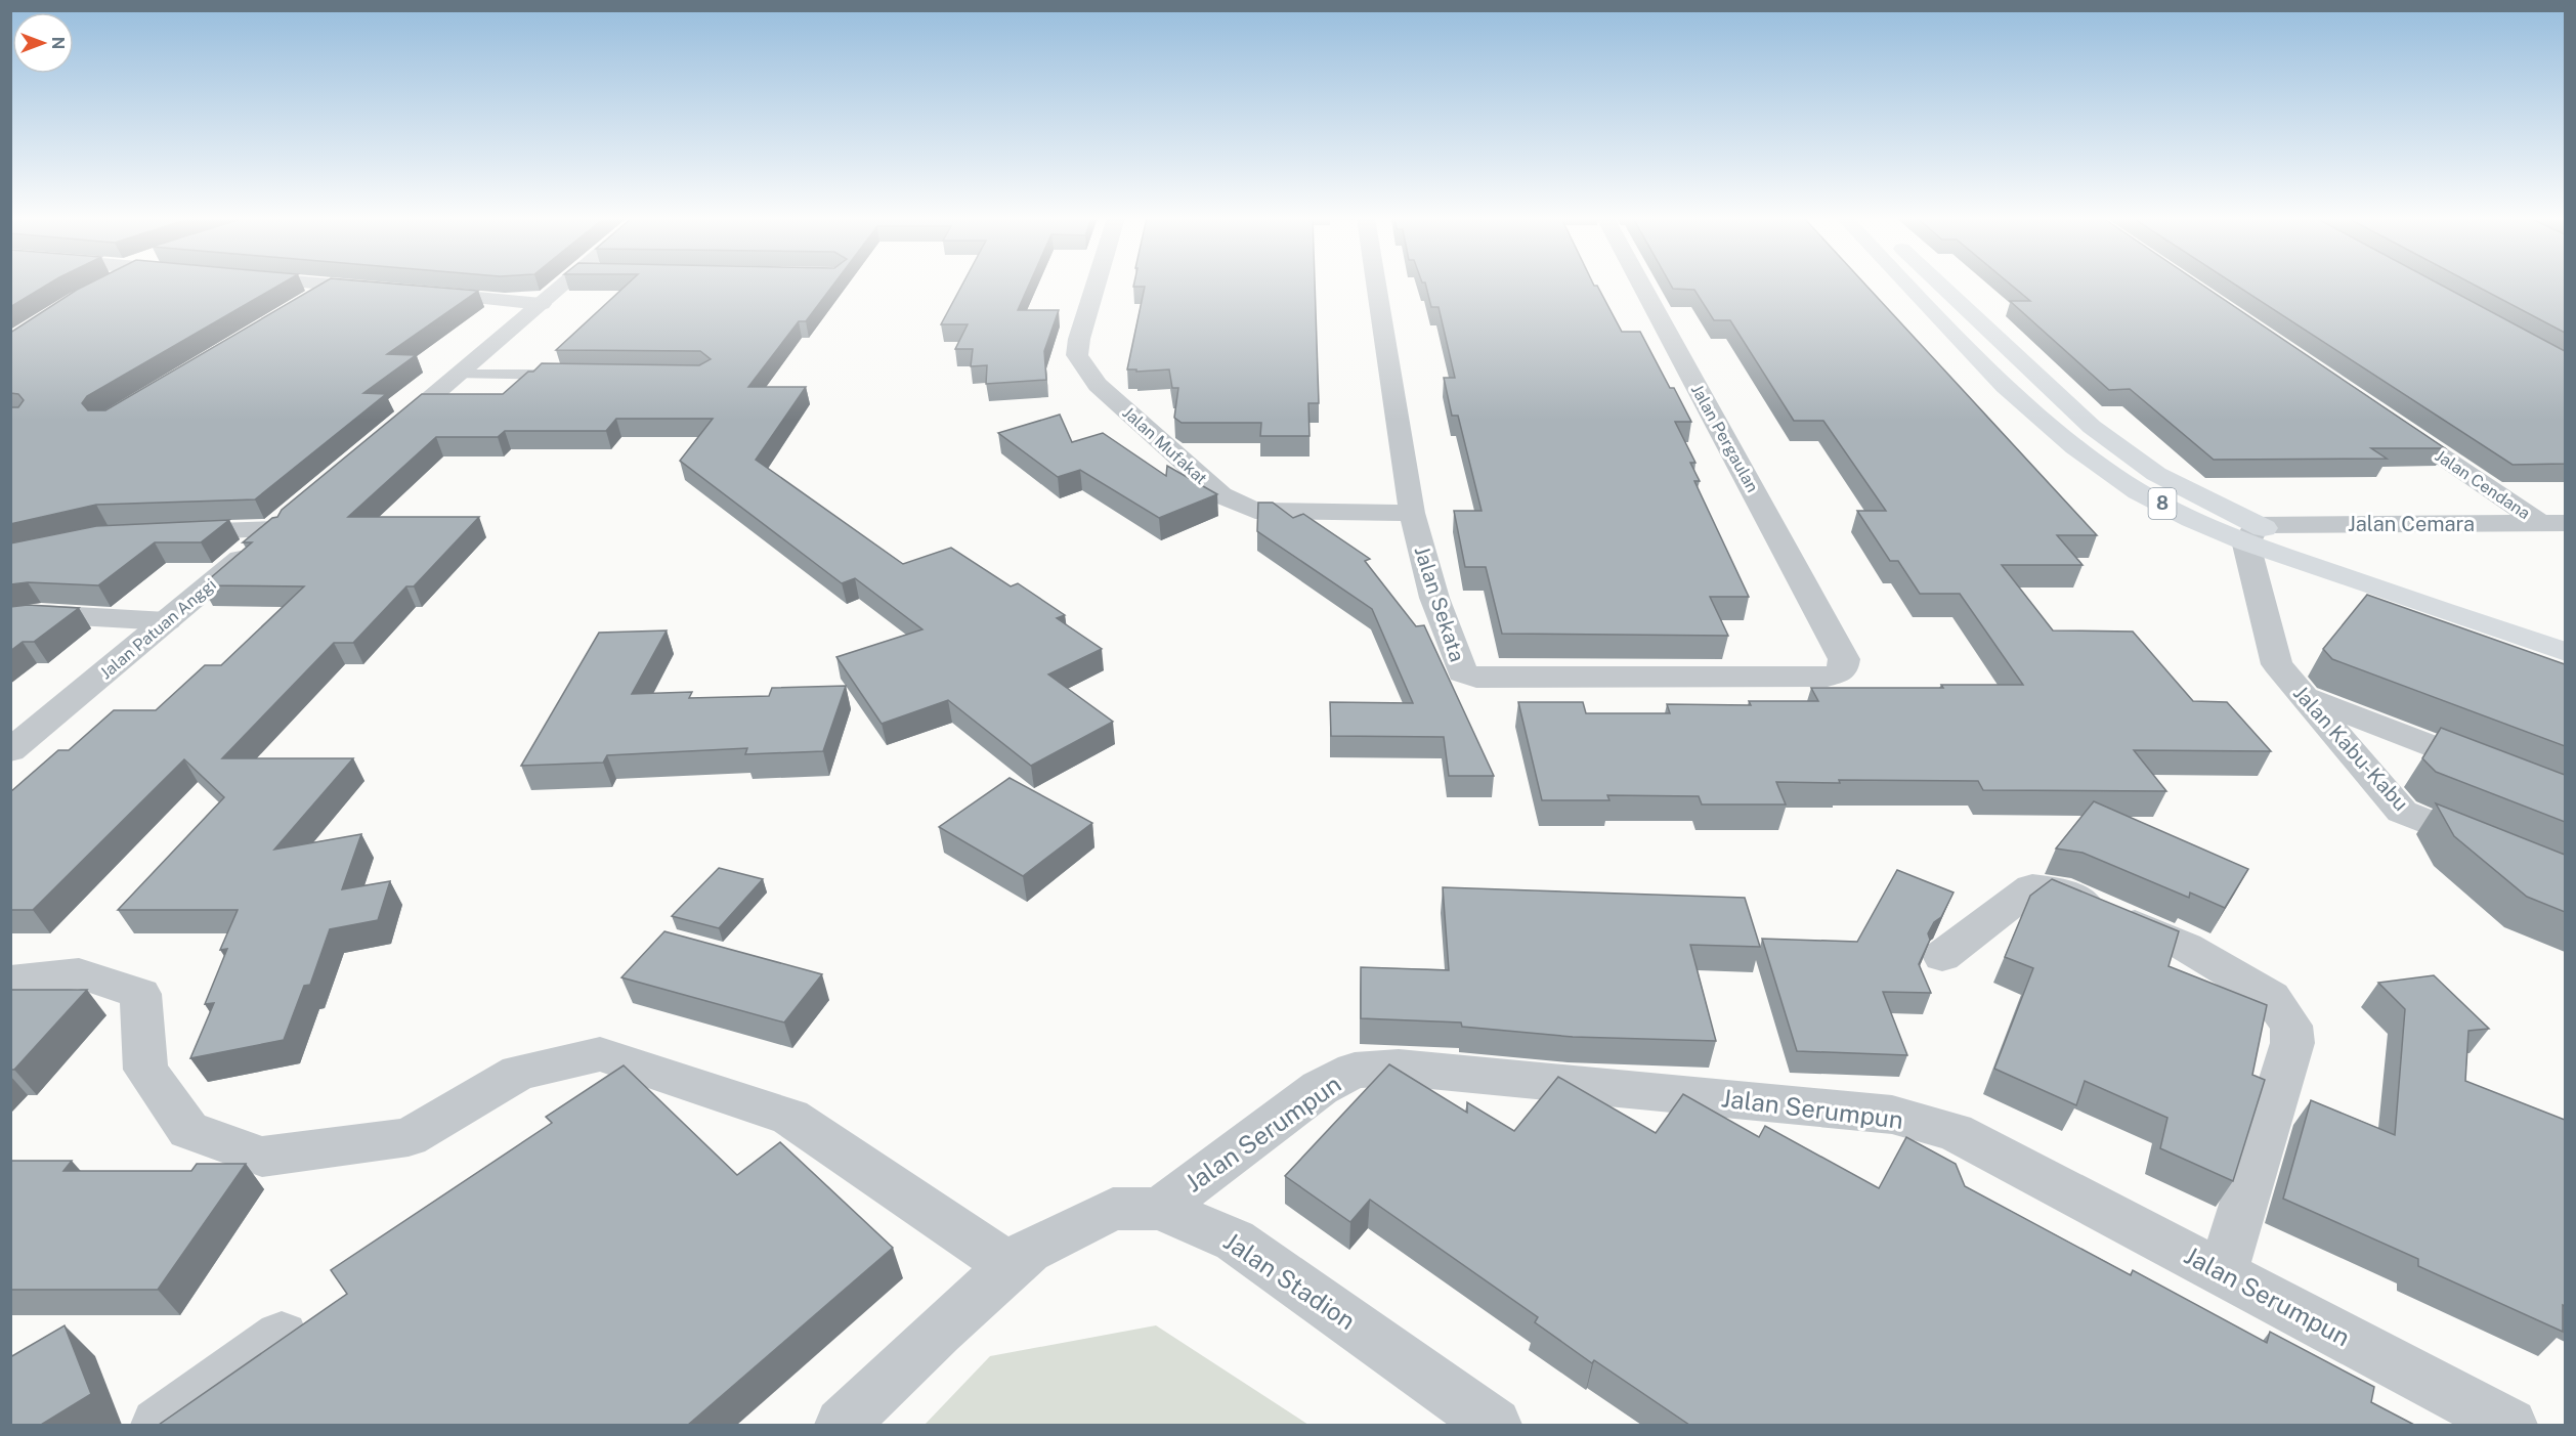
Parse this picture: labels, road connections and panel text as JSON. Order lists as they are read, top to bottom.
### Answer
{
  "streets": {
    "highway": ["8"],
    "street": [
      "Jalan Pergaulan",
      "Jalan Mufakat",
      "Jalan Cendana",
      "Jalan Cemara",
      "Jalan Sekata",
      "Jalan Patuan Anggi",
      "Jalan Kabu-Kabu",
      "Jalan Serumpun",
      "Jalan Stadion"
    ]
  },
  "crossings": [
    ["Jalan Pergaulan", "Jalan Sekata"],
    ["Jalan Mufakat", "Jalan Sekata"],
    ["Jalan Cendana", "Jalan Cemara"],
    ["8", "Jalan Cemara"],
    ["8", "Jalan Kabu-Kabu"],
    ["Jalan Cemara", "Jalan Kabu-Kabu"],
    ["Jalan Serumpun", "Jalan Stadion"]
  ],
  "north": "right"
}
